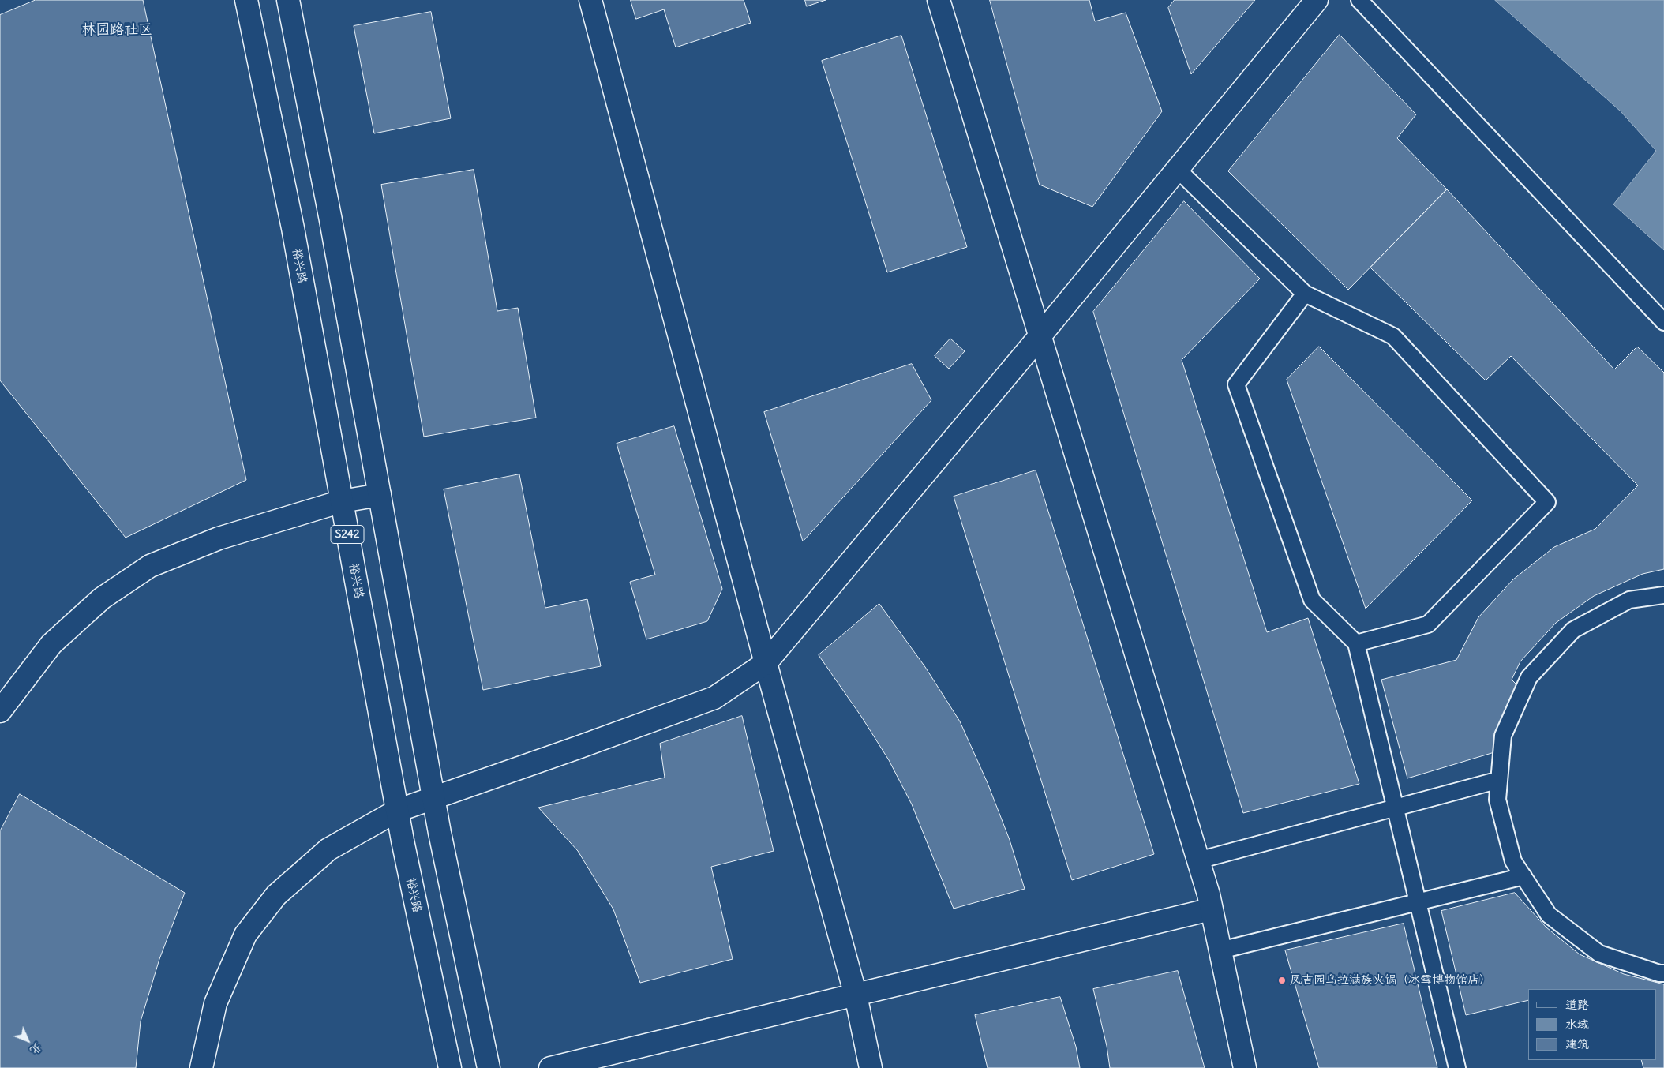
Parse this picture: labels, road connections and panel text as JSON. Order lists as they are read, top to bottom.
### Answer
{
  "streets": {
    "street": ["裕兴路", "S242"]
  },
  "districts": ["林园路社区"],
  "places": ["凤吉园乌拉满族火锅（冰雪博物馆店）"],
  "legend": ["道路", "水域", "建筑"],
  "north": "bottom right"
}
